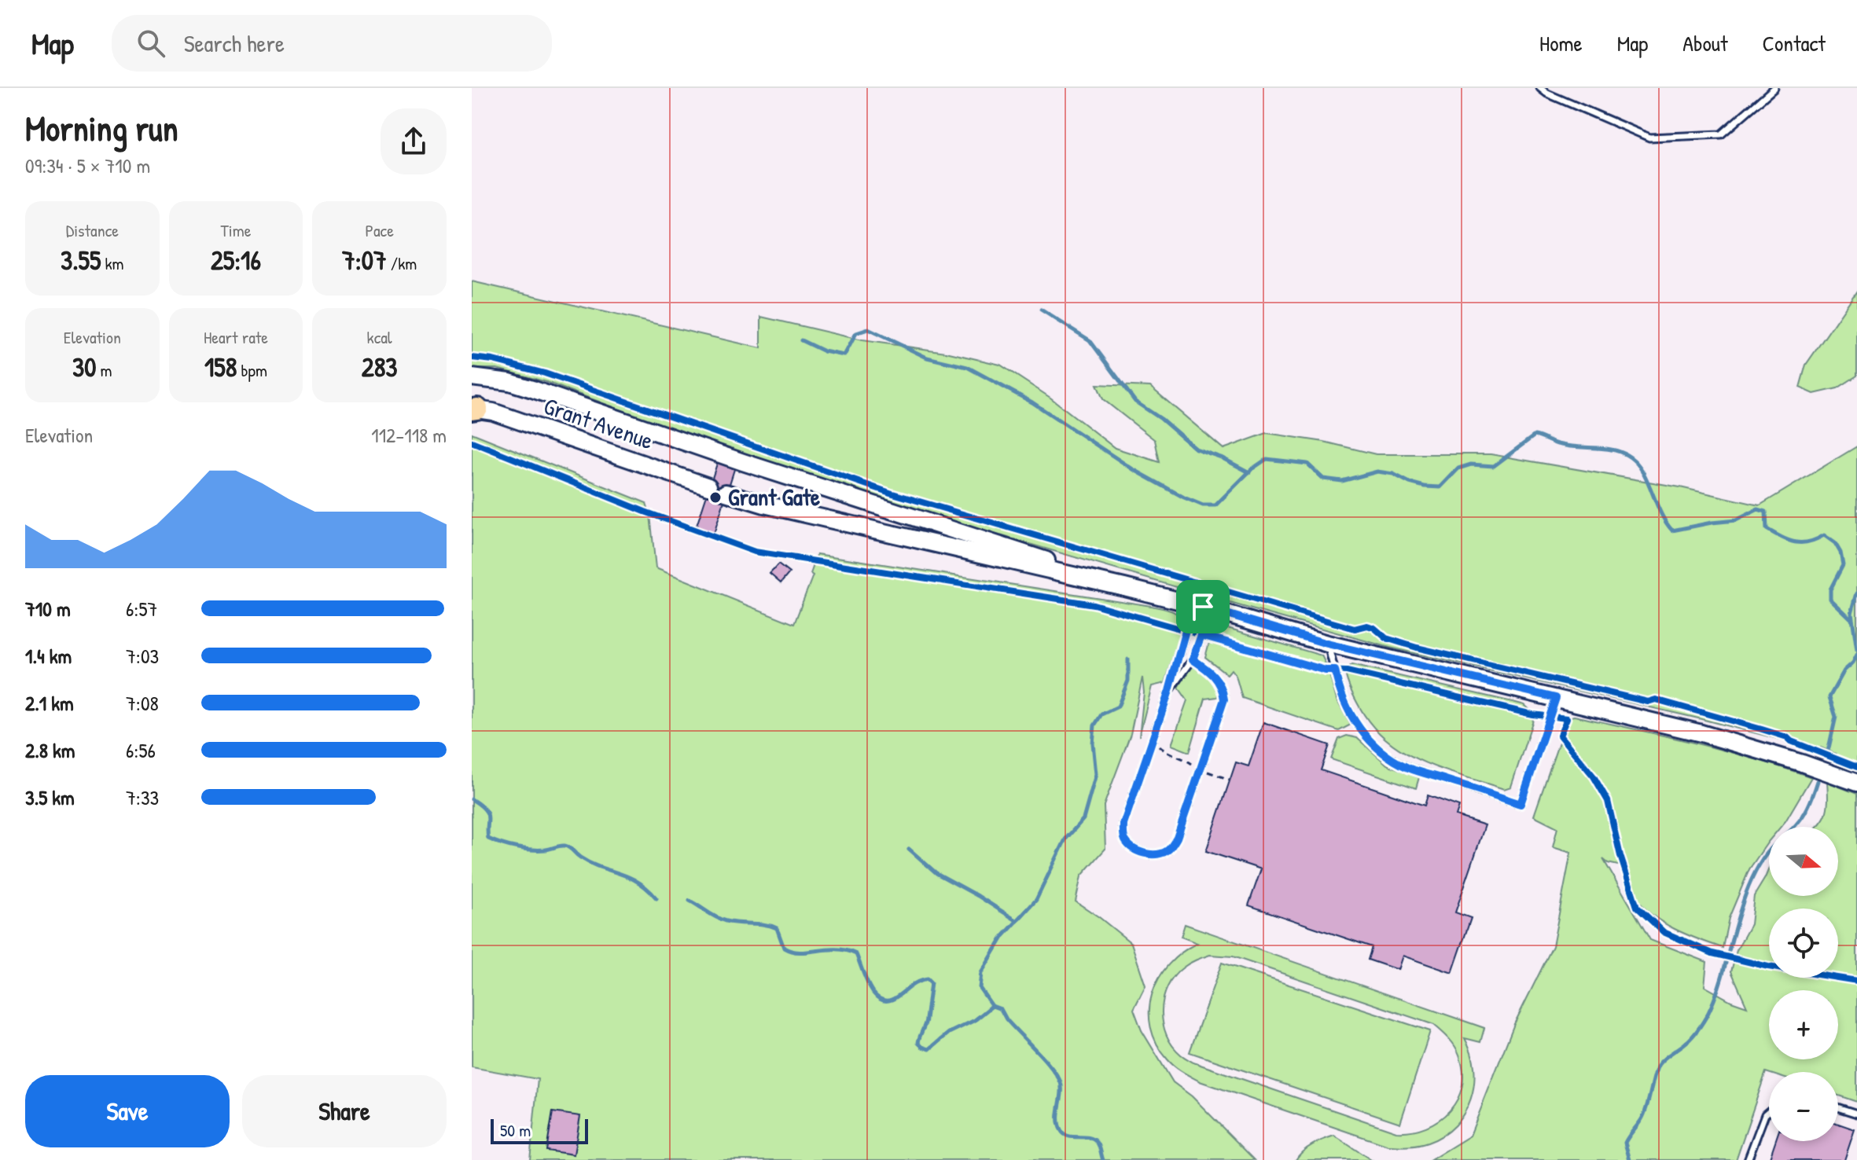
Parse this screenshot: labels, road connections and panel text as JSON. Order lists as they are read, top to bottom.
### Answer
{
  "streets": {
    "main road": ["Grant Avenue"]
  },
  "places": ["Grant Gate"],
  "scale_bar": "50 m",
  "north": "right",
  "page": {
    "header": "Map",
    "search": "Search here",
    "nav": [
      "Home",
      "Map",
      "About",
      "Contact"
    ],
    "heading": ["Morning run", "09:34 · 5 × 710 m"],
    "stats": [
      ["Distance", "3.55 km"],
      ["Time", "25:16"],
      ["Pace", "7:07 /km"],
      ["Elevation", "30 m"],
      ["Heart rate", "158 bpm"],
      ["kcal", "283"]
    ],
    "chart": ["Elevation", "112–118 m"],
    "list": [
      {
        "name": "710 m",
        "note": "6:57"
      },
      {
        "name": "1.4 km",
        "note": "7:03"
      },
      {
        "name": "2.1 km",
        "note": "7:08"
      },
      {
        "name": "2.8 km",
        "note": "6:56"
      },
      {
        "name": "3.5 km",
        "note": "7:33"
      }
    ],
    "map_buttons": ["+", "−"],
    "buttons": ["Save", "Share"],
    "scale": "50 m"
  }
}
